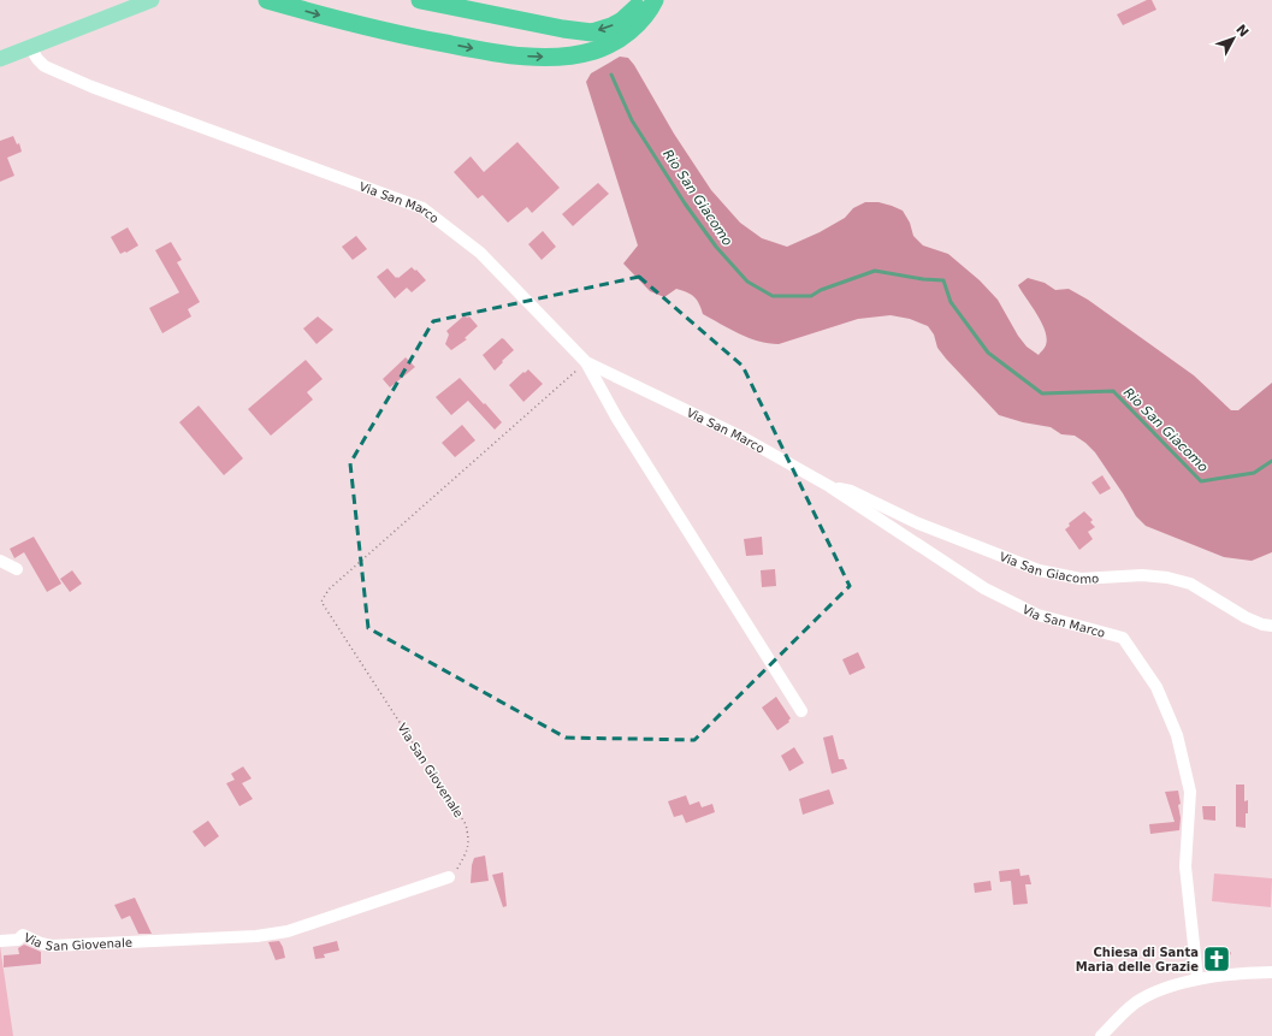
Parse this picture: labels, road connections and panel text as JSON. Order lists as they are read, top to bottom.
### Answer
{
  "streets": {
    "street": ["Via San Marco", "Via San Giacomo", "Via San Giovenale"]
  },
  "crossings": [
    ["Via San Marco", "Via San Giacomo"],
    ["Via San Marco", "Via San Giovenale"]
  ],
  "water": ["Rio San Giacomo"],
  "places": {
    "church": ["Chiesa di Santa Maria delle Grazie"]
  },
  "north": "top right"
}
